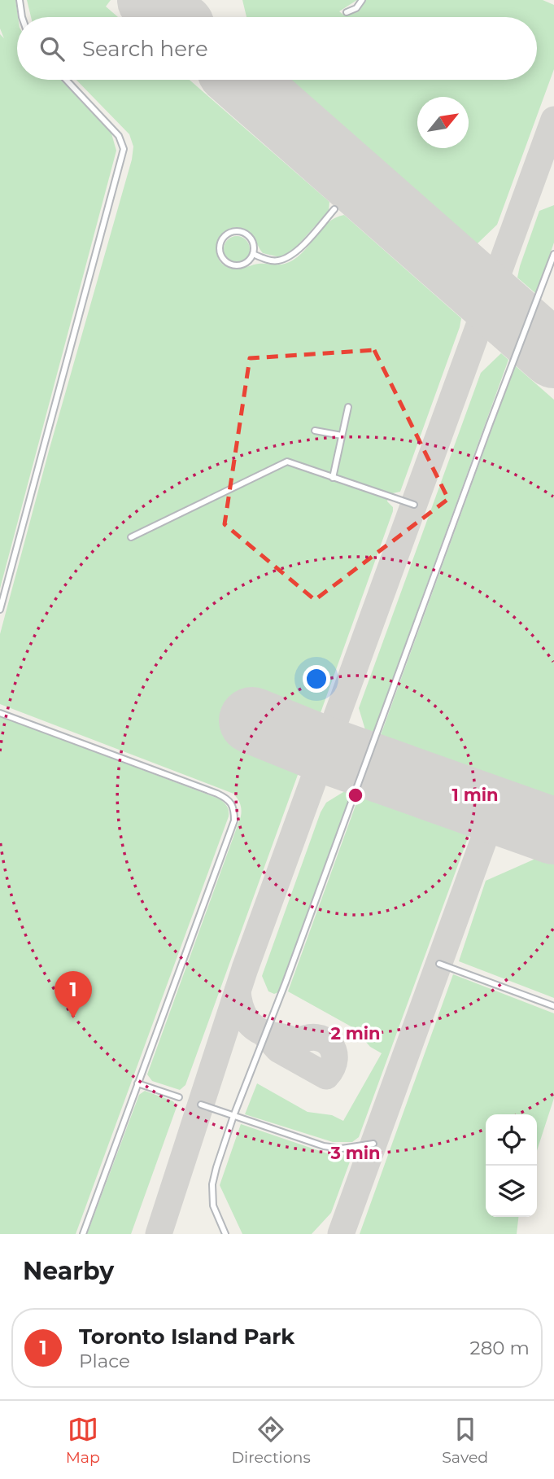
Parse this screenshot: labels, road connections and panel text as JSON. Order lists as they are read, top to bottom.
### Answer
{
  "north": "top right",
  "page": {
    "search": "Search here",
    "pins": "1",
    "heading": "Nearby",
    "list": [
      {
        "mark": "1",
        "name": "Toronto Island Park",
        "note": "Place",
        "value": "280 m"
      }
    ],
    "nav": ["Map", "Directions", "Saved"]
  },
  "rings": ["1 min", "2 min", "3 min"]
}
